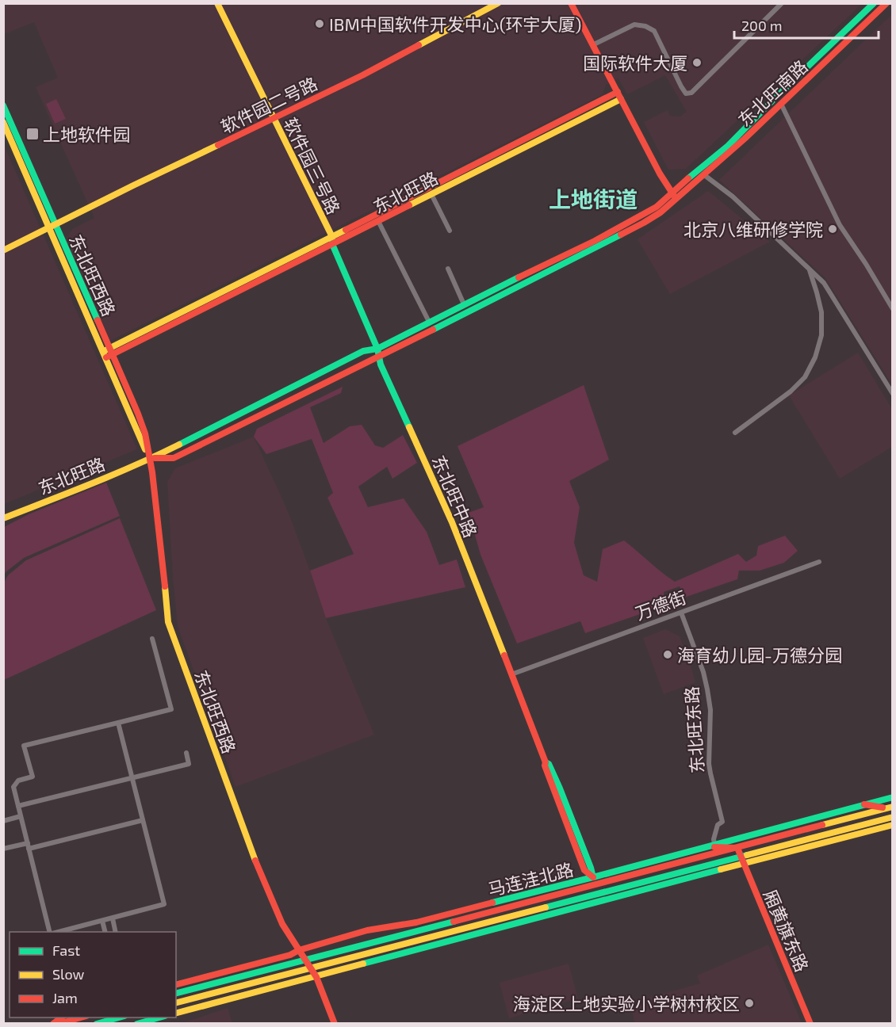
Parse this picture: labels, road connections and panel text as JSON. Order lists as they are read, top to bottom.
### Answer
{
  "streets": {
    "street": [
      "东北旺南路",
      "软件园二号路",
      "软件园三号路",
      "东北旺路",
      "东北旺西路",
      "东北旺中路",
      "万德街",
      "东北旺东路",
      "马连洼北路",
      "厢黄旗东路"
    ]
  },
  "crossings": [
    ["东北旺南路", "东北旺路"],
    ["软件园二号路", "软件园三号路"],
    ["软件园二号路", "东北旺西路"],
    ["软件园三号路", "东北旺路"],
    ["软件园三号路", "东北旺中路"],
    ["东北旺路", "东北旺西路"],
    ["东北旺路", "东北旺中路"],
    ["东北旺西路", "马连洼北路"],
    ["东北旺中路", "万德街"],
    ["东北旺中路", "马连洼北路"],
    ["万德街", "东北旺东路"],
    ["东北旺东路", "马连洼北路"],
    ["马连洼北路", "厢黄旗东路"]
  ],
  "districts": ["上地街道"],
  "places": {
    "other": [
      "IBM中国软件开发中心(环宇大厦)",
      "国际软件大厦",
      "北京八维研修学院",
      "海育幼儿园-万德分园",
      "海淀区上地实验小学树村校区"
    ],
    "transit": ["上地软件园"]
  },
  "legend": ["Fast", "Slow", "Jam"],
  "scale_bar": "200 m"
}
